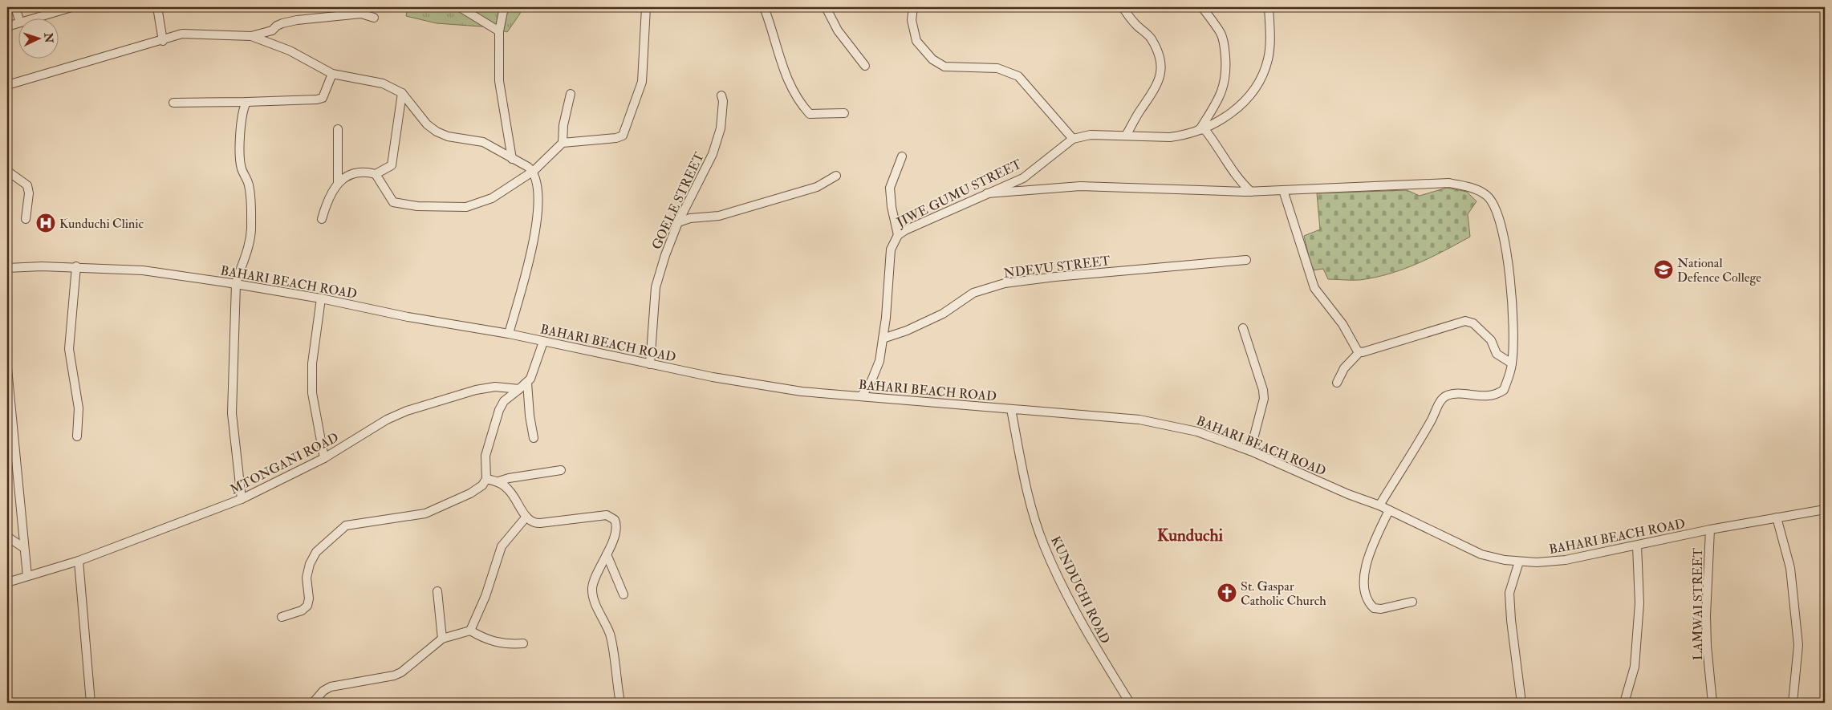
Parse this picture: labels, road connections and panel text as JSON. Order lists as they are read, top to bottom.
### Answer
{
  "streets": {
    "street": [
      "JIWE GUMU STREET",
      "GOELE STREET",
      "NDEVU STREET",
      "BAHARI BEACH ROAD",
      "MTONGANI ROAD",
      "KUNDUCHI ROAD",
      "LAMWAI STREET"
    ]
  },
  "crossings": [
    ["JIWE GUMU STREET", "NDEVU STREET"],
    ["JIWE GUMU STREET", "BAHARI BEACH ROAD"],
    ["GOELE STREET", "BAHARI BEACH ROAD"],
    ["BAHARI BEACH ROAD", "KUNDUCHI ROAD"],
    ["BAHARI BEACH ROAD", "LAMWAI STREET"]
  ],
  "districts": ["Kunduchi"],
  "places": {
    "hospital": ["Kunduchi Clinic"],
    "school or university": ["National Defence College"],
    "church": ["St. Gaspar Catholic Church"]
  },
  "north": "right"
}
